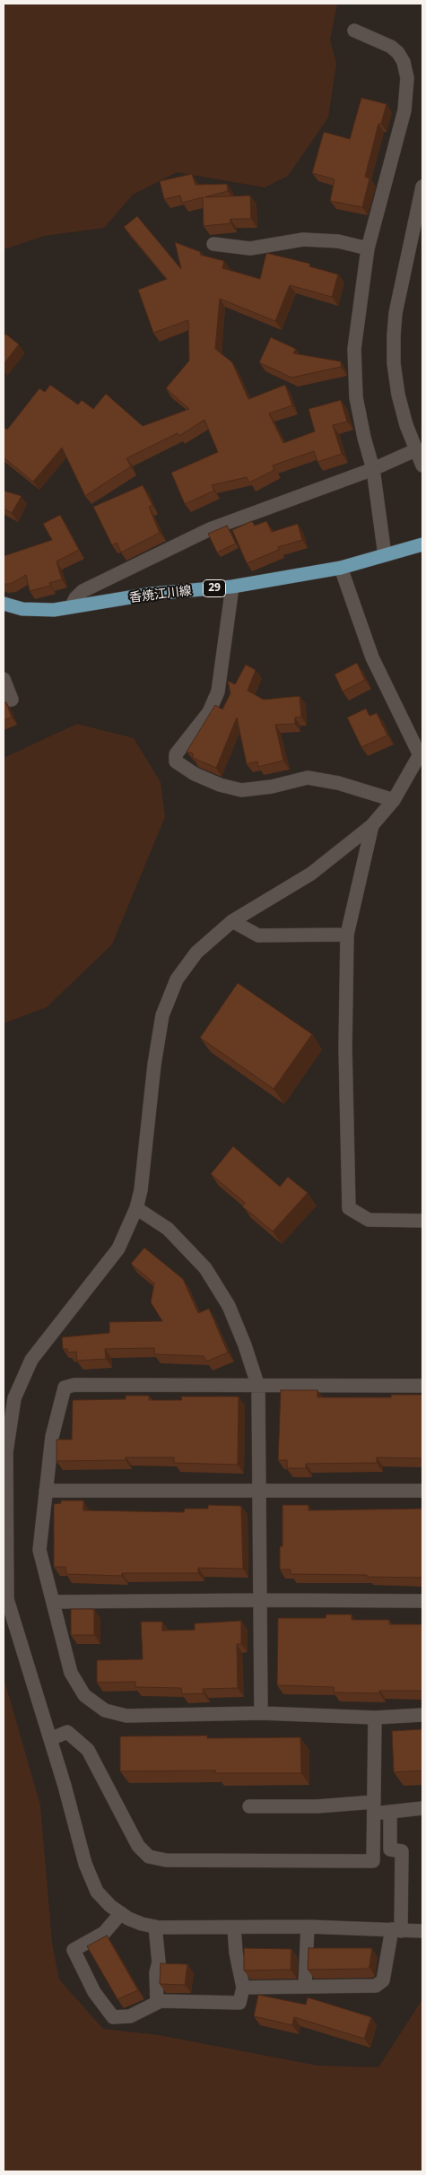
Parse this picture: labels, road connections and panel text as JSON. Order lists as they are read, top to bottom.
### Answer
{
  "streets": {
    "main road": ["29", "香焼江川線"]
  }
}
